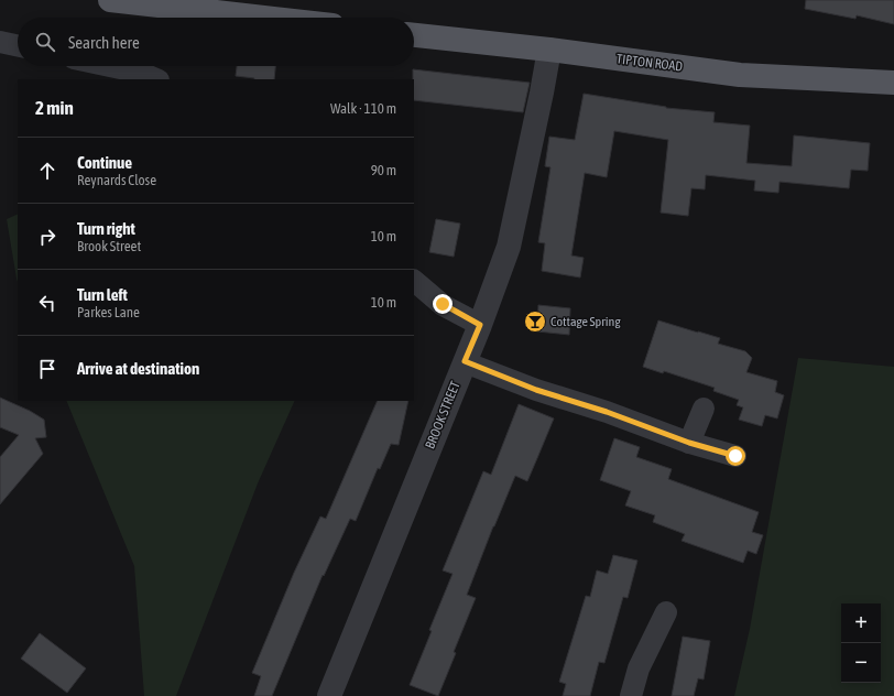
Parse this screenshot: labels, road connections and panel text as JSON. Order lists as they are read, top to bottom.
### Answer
{
  "streets": {
    "main road": ["TIPTON ROAD"],
    "street": ["BROOK STREET"]
  },
  "crossings": [
    ["TIPTON ROAD", "BROOK STREET"]
  ],
  "places": {
    "bar": ["Cottage Spring"]
  },
  "page": {
    "search": "Search here",
    "heading": ["2 min", "Walk · 110 m"],
    "list": [
      ["Continue", "Reynards Close", "90 m"],
      ["Turn right", "Brook Street", "10 m"],
      ["Turn left", "Parkes Lane", "10 m"],
      "Arrive at destination"
    ],
    "map_buttons": ["+", "−"]
  }
}
